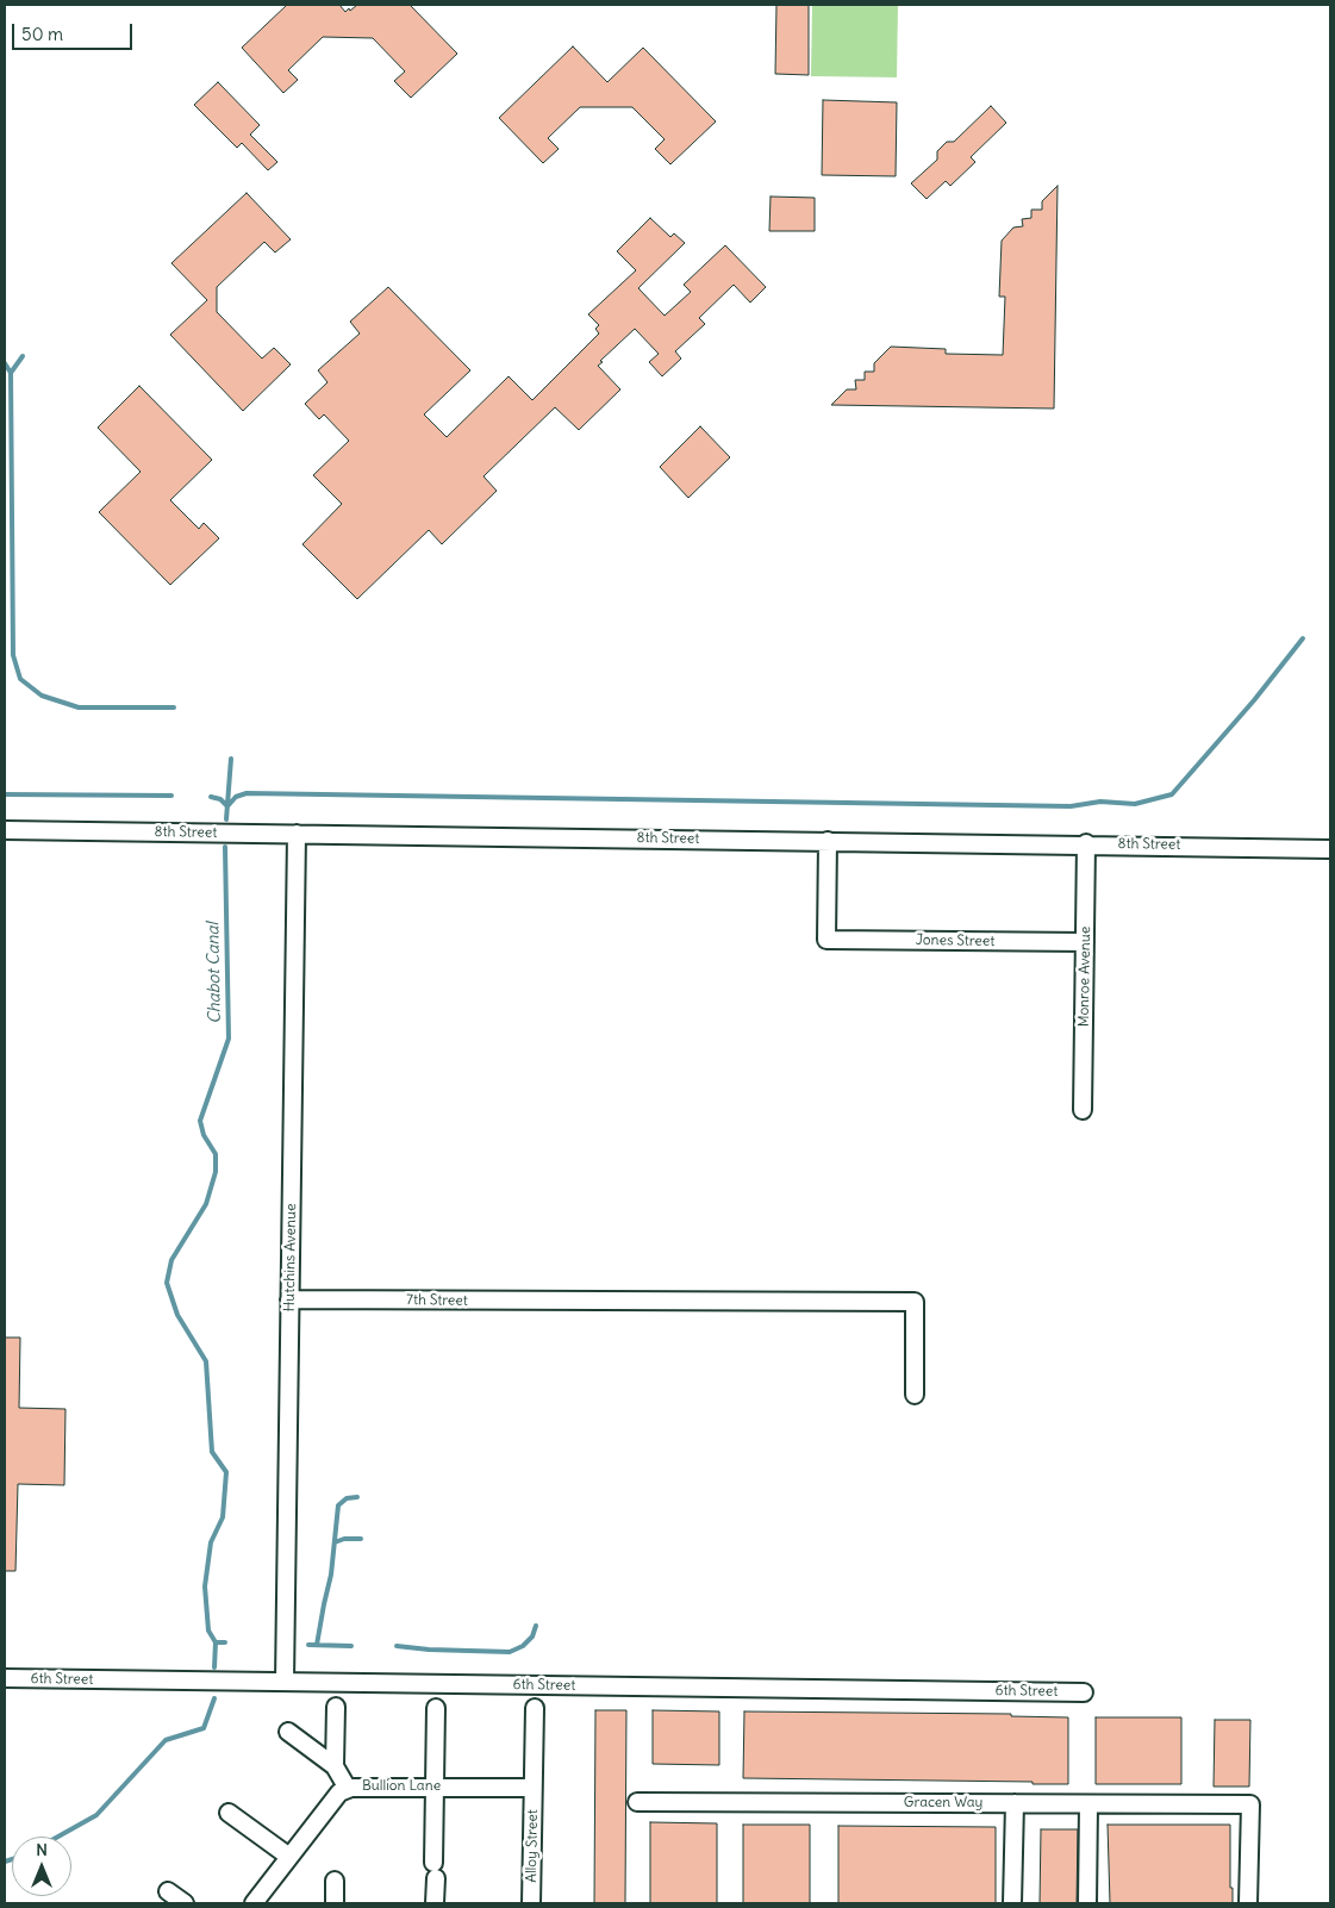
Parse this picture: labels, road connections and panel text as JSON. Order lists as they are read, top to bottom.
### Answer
{
  "streets": {
    "street": [
      "8th Street",
      "Jones Street",
      "Monroe Avenue",
      "Hutchins Avenue",
      "7th Street",
      "6th Street",
      "Bullion Lane",
      "Gracen Way",
      "Alloy Street"
    ]
  },
  "crossings": [
    ["8th Street", "Jones Street"],
    ["8th Street", "Monroe Avenue"],
    ["8th Street", "Hutchins Avenue"],
    ["Jones Street", "Monroe Avenue"],
    ["Hutchins Avenue", "7th Street"],
    ["Hutchins Avenue", "6th Street"],
    ["Bullion Lane", "Alloy Street"]
  ],
  "water": ["Chabot Canal"],
  "scale_bar": "50 m",
  "north": "top"
}
